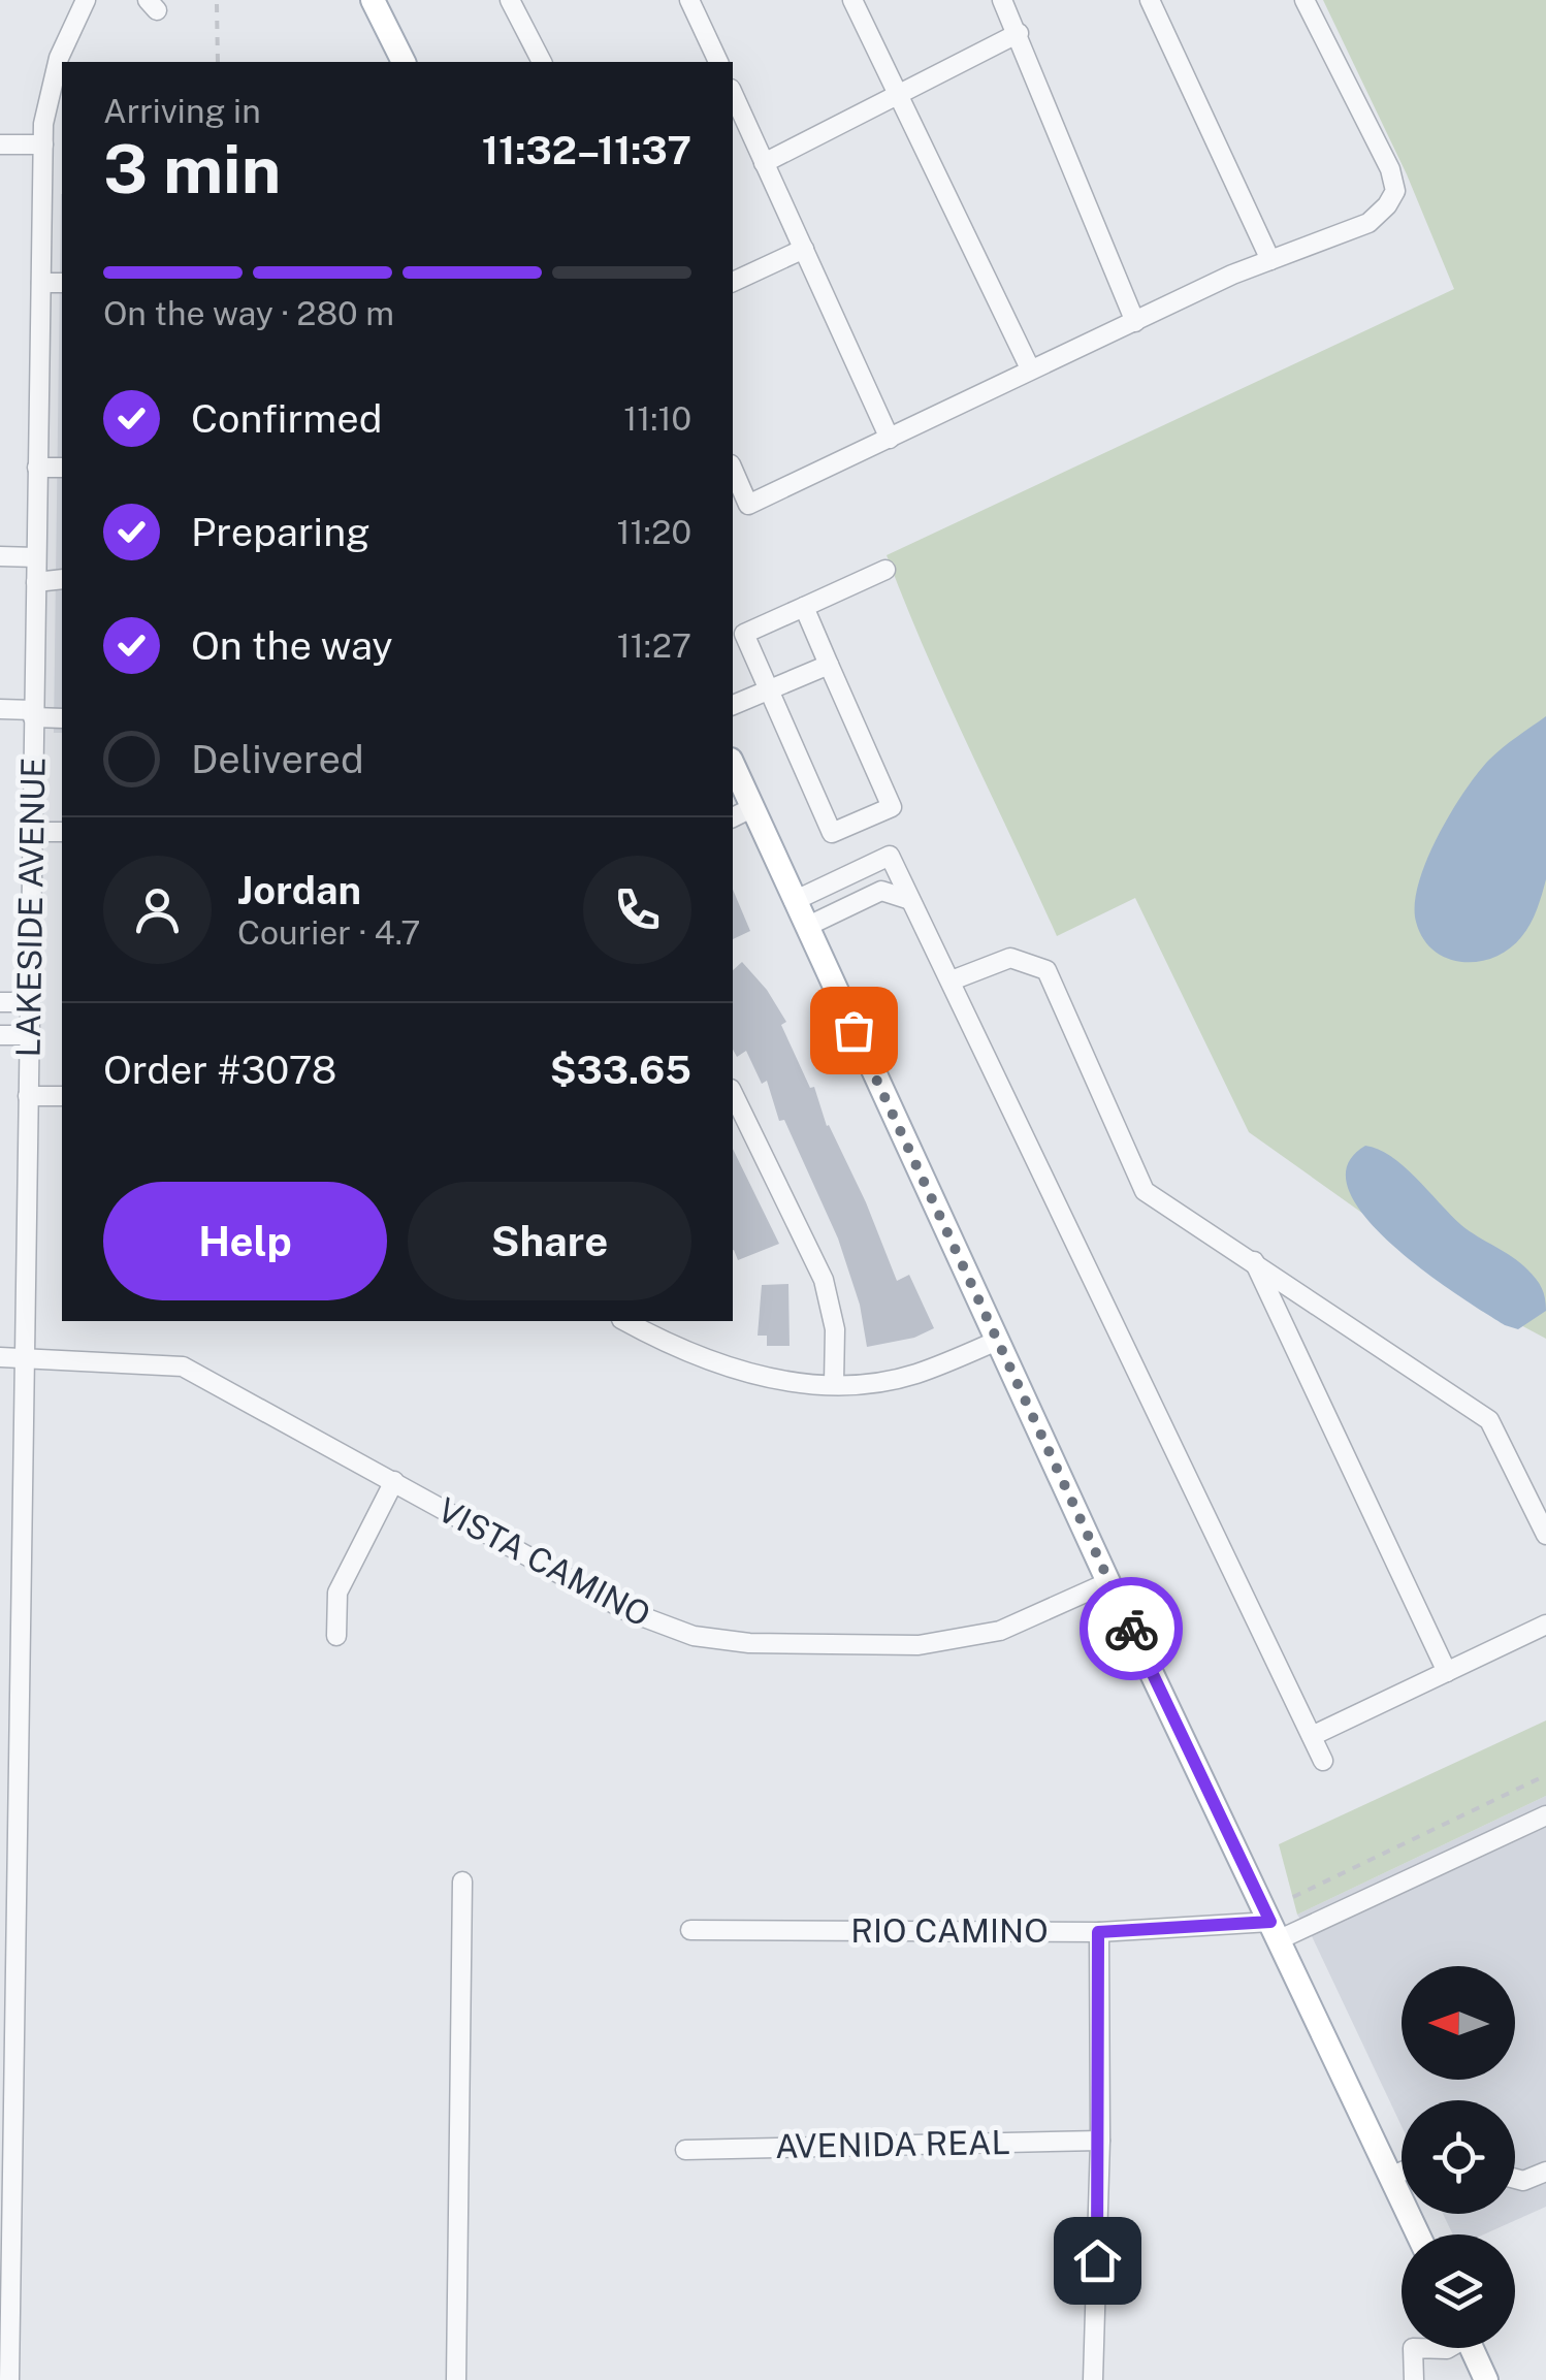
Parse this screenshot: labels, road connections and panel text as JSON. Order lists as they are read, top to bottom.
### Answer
{
  "streets": {
    "street": [
      "LAKESIDE AVENUE",
      "VISTA CAMINO",
      "RIO CAMINO",
      "AVENIDA REAL"
    ]
  },
  "crossings": [
    ["LAKESIDE AVENUE", "VISTA CAMINO"]
  ],
  "north": "left",
  "page": {
    "heading": ["3 min", "Arriving in", "11:32–11:37"],
    "panel": [
      "Jordan",
      "Courier · 4.7",
      "Order #3078",
      "$33.65"
    ],
    "bar": "On the way · 280 m",
    "list": [
      ["Confirmed", "11:10"],
      ["Preparing", "11:20"],
      ["On the way", "11:27"],
      "Delivered"
    ],
    "buttons": ["Help", "Share"]
  }
}
